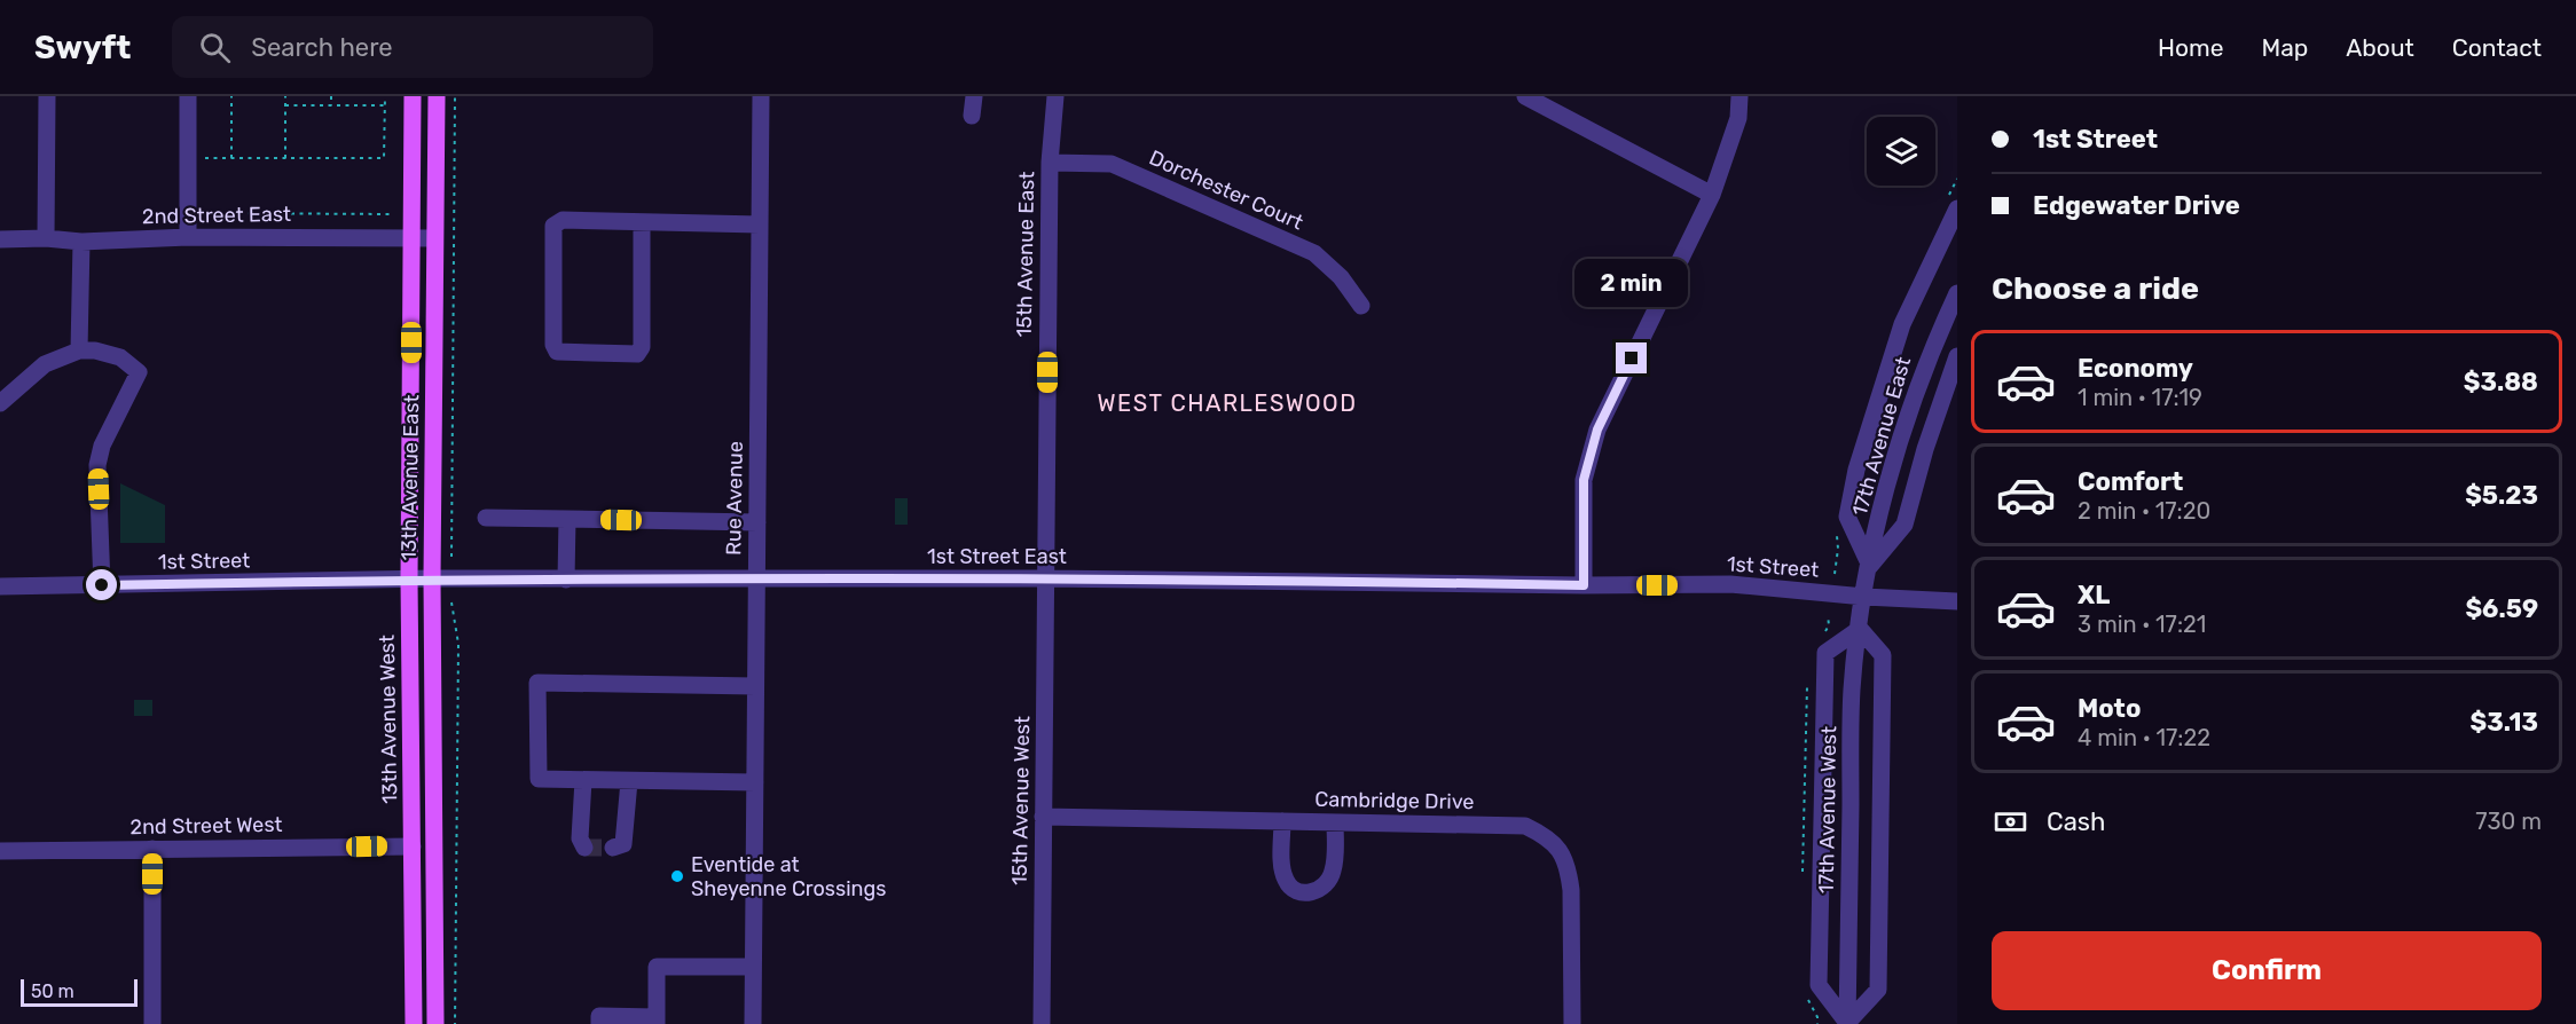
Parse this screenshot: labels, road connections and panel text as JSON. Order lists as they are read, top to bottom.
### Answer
{
  "streets": {
    "main road": ["13th Avenue East", "13th Avenue West"],
    "street": [
      "Dorchester Court",
      "2nd Street East",
      "15th Avenue East",
      "17th Avenue East",
      "Rue Avenue",
      "1st Street East",
      "1st Street",
      "15th Avenue West",
      "Cambridge Drive",
      "17th Avenue West",
      "2nd Street West"
    ]
  },
  "crossings": [
    ["Dorchester Court", "15th Avenue East"],
    ["2nd Street East", "13th Avenue East"],
    ["15th Avenue East", "1st Street East"],
    ["15th Avenue East", "15th Avenue West"],
    ["17th Avenue East", "1st Street"],
    ["17th Avenue East", "17th Avenue West"],
    ["13th Avenue East", "1st Street East"],
    ["13th Avenue East", "1st Street"],
    ["13th Avenue East", "13th Avenue West"],
    ["Rue Avenue", "1st Street East"],
    ["1st Street East", "1st Street"],
    ["1st Street East", "13th Avenue West"],
    ["1st Street East", "15th Avenue West"],
    ["1st Street", "13th Avenue West"],
    ["1st Street", "17th Avenue West"],
    ["13th Avenue West", "2nd Street West"],
    ["15th Avenue West", "Cambridge Drive"]
  ],
  "districts": ["WEST CHARLESWOOD"],
  "places": ["Eventide at Sheyenne Crossings"],
  "scale_bar": "50 m",
  "page": {
    "header": "Swyft",
    "search": "Search here",
    "nav": [
      "Home",
      "Map",
      "About",
      "Contact"
    ],
    "banner": ["1st Street", "Edgewater Drive"],
    "heading": "Choose a ride",
    "bubble": "2 min",
    "list": [
      {
        "name": "Economy",
        "note": "1 min · 17:19",
        "value": "$3.88"
      },
      {
        "name": "Comfort",
        "note": "2 min · 17:20",
        "value": "$5.23"
      },
      {
        "name": "XL",
        "note": "3 min · 17:21",
        "value": "$6.59"
      },
      {
        "name": "Moto",
        "note": "4 min · 17:22",
        "value": "$3.13"
      }
    ],
    "pay": ["Cash", "730 m"],
    "buttons": "Confirm",
    "scale": "50 m"
  }
}
